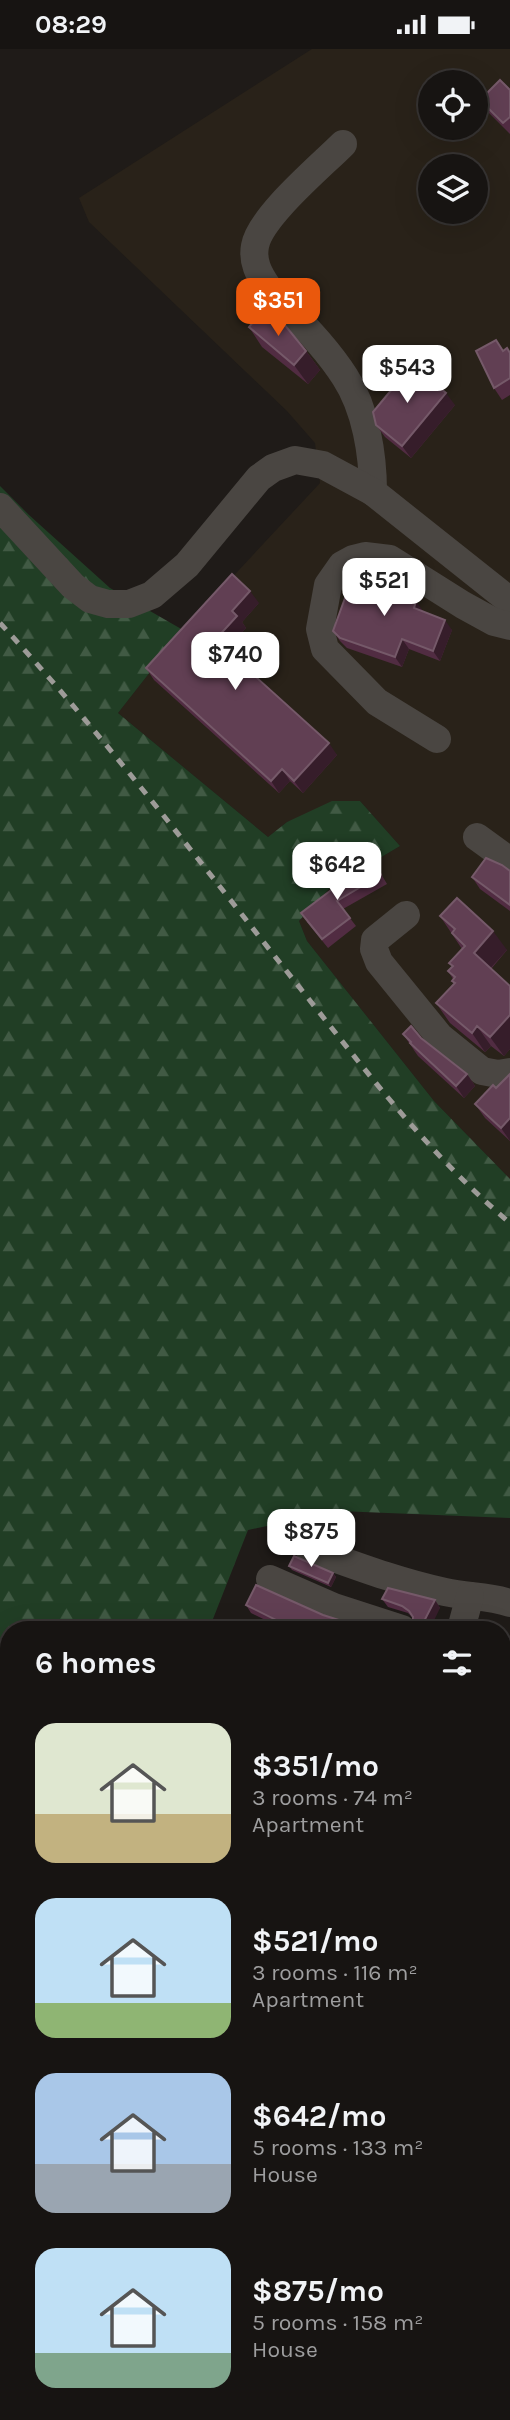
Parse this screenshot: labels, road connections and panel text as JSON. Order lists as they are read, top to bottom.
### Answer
{
  "page": {
    "status": "08:29",
    "price": [
      "$351",
      "$543",
      "$521",
      "$740",
      "$642",
      "$875"
    ],
    "heading": "6 homes",
    "list": [
      {
        "name": "$351/mo",
        "note": "3 rooms · 74 m² · Apartment"
      },
      {
        "name": "$521/mo",
        "note": "3 rooms · 116 m² · Apartment"
      },
      {
        "name": "$642/mo",
        "note": "5 rooms · 133 m² · House"
      },
      {
        "name": "$875/mo",
        "note": "5 rooms · 158 m² · House"
      }
    ]
  }
}
